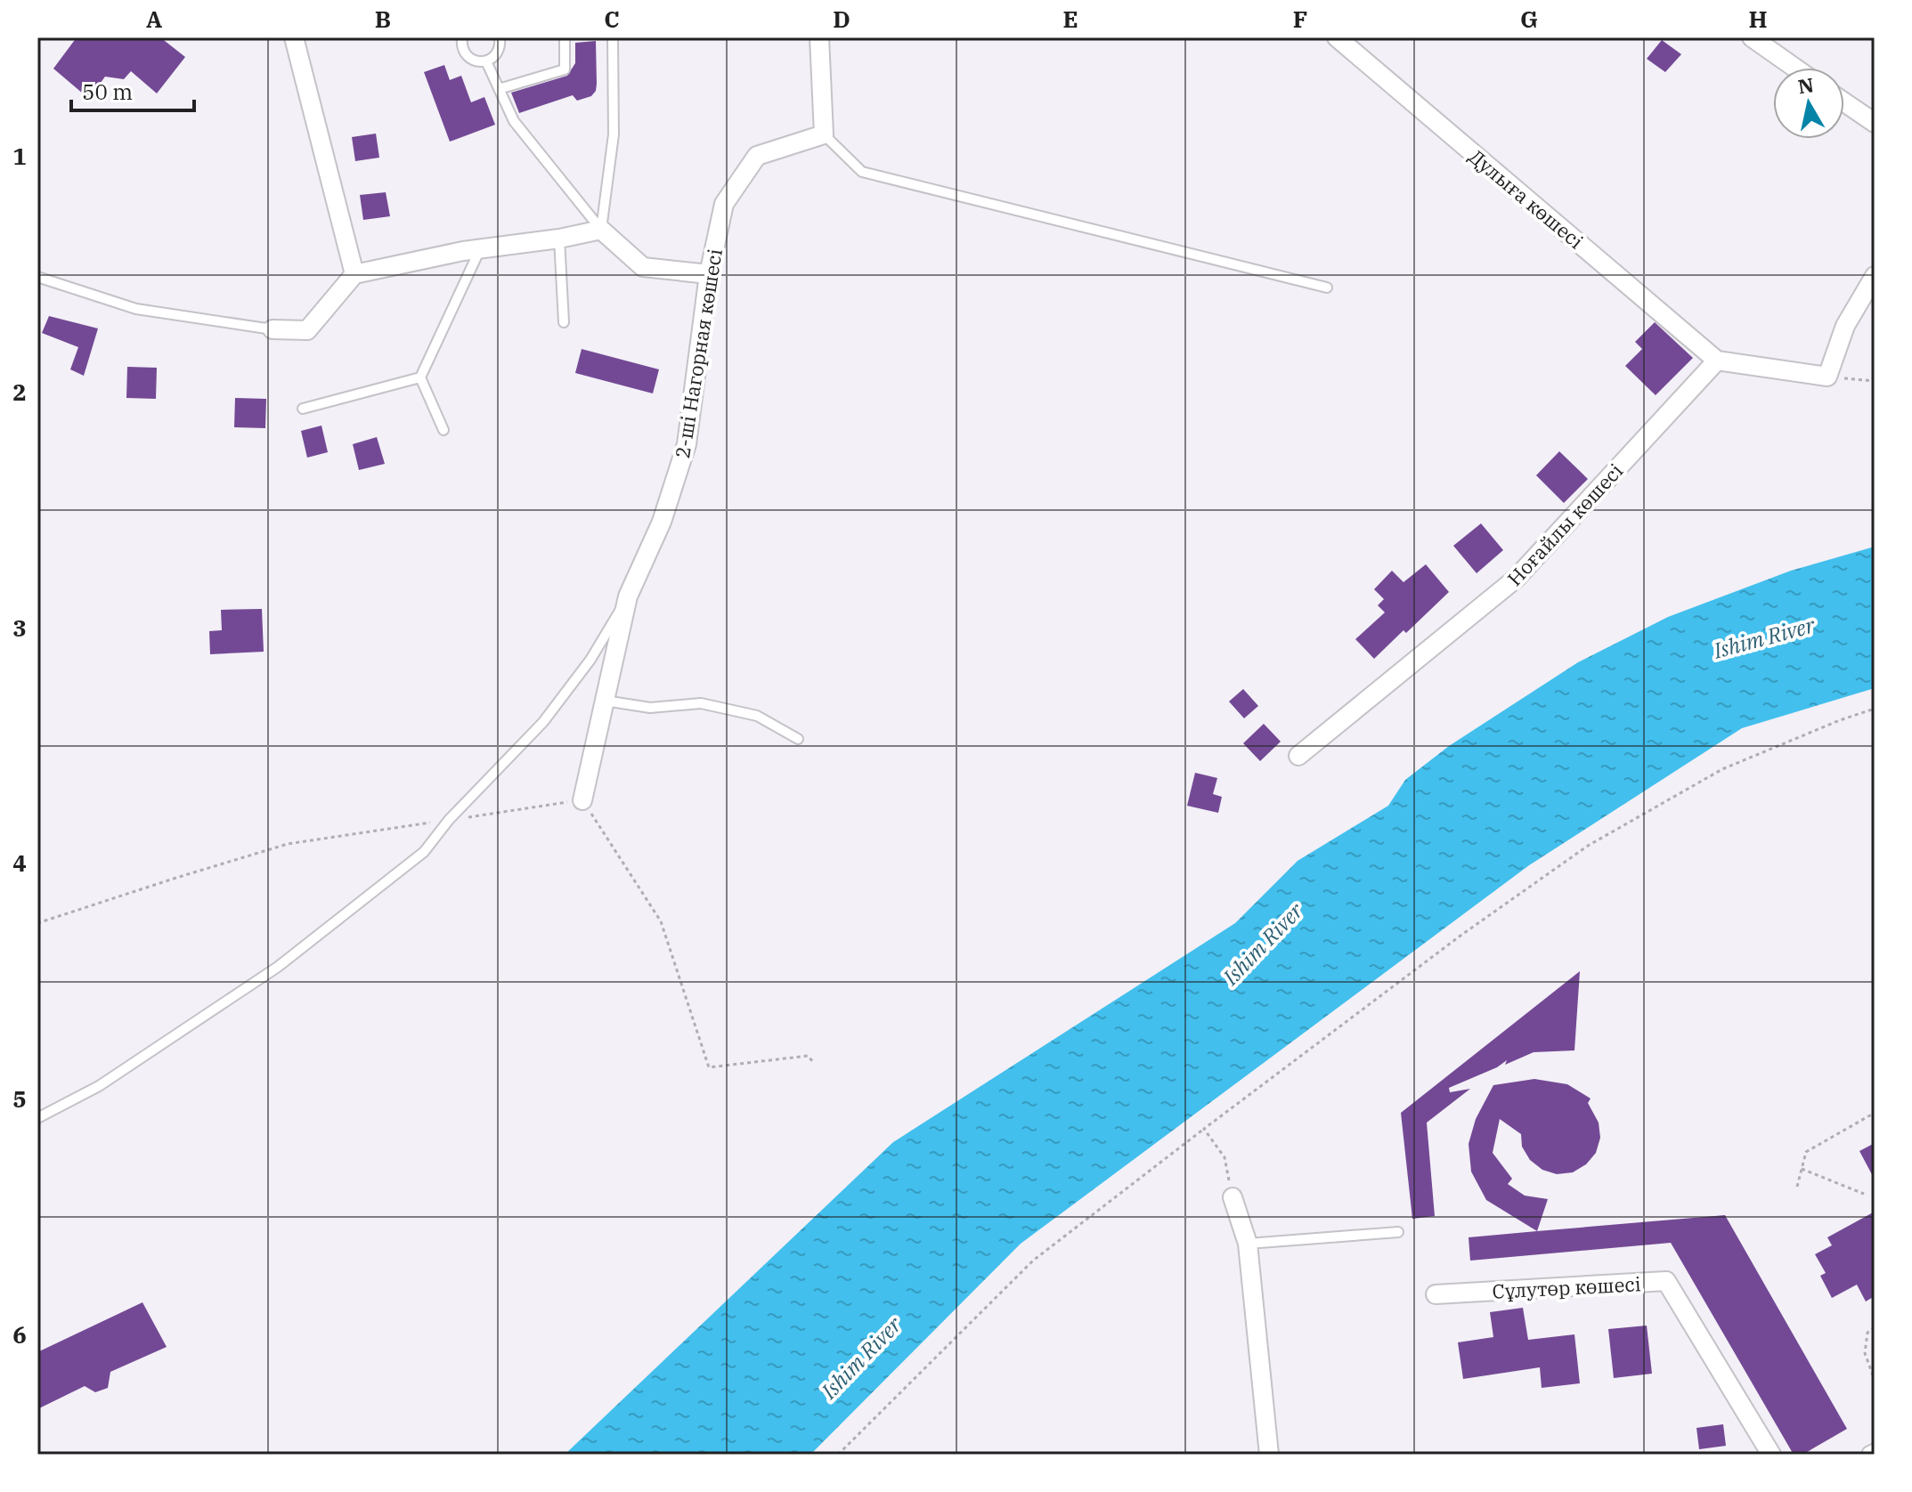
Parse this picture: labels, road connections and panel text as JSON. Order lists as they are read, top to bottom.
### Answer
{
  "streets": {
    "street": [
      "Дулыға көшесі",
      "2-ші Нагорная көшесі",
      "Ноғайлы көшесі",
      "Сұлутөр көшесі"
    ]
  },
  "crossings": [
    ["Дулыға көшесі", "Ноғайлы көшесі"]
  ],
  "water": ["Ishim River"],
  "scale_bar": "50 m",
  "north": "top",
  "grid": {
    "columns": [
      "A",
      "B",
      "C",
      "D",
      "E",
      "F",
      "G",
      "H"
    ],
    "rows": [
      "1",
      "2",
      "3",
      "4",
      "5",
      "6"
    ]
  }
}
